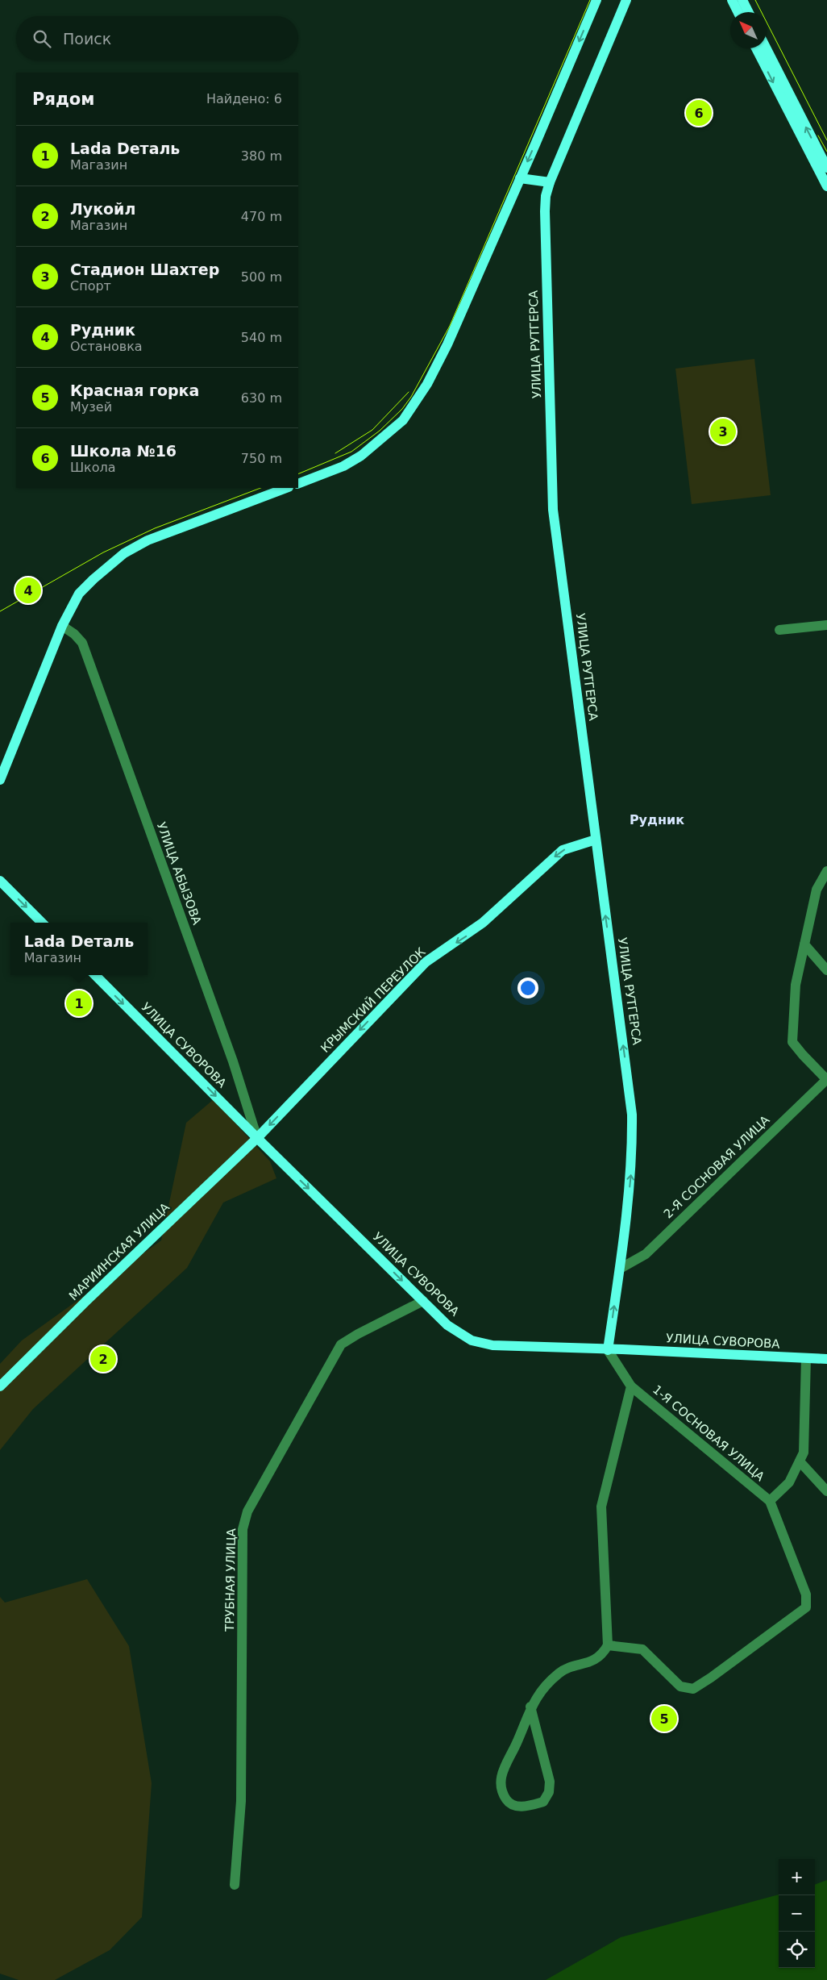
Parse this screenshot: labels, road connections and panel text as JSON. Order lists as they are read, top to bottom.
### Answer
{
  "streets": {
    "main road": [
      "УЛИЦА РУТГЕРСА",
      "КРЫМСКИЙ ПЕРЕУЛОК",
      "УЛИЦА СУВОРОВА",
      "МАРИИНСКАЯ УЛИЦА"
    ],
    "street": [
      "УЛИЦА АБЫЗОВА",
      "2-Я СОСНОВАЯ УЛИЦА",
      "1-Я СОСНОВАЯ УЛИЦА",
      "ТРУБНАЯ УЛИЦА"
    ]
  },
  "crossings": [
    ["УЛИЦА РУТГЕРСА", "КРЫМСКИЙ ПЕРЕУЛОК"],
    ["УЛИЦА РУТГЕРСА", "УЛИЦА СУВОРОВА"],
    ["УЛИЦА РУТГЕРСА", "2-Я СОСНОВАЯ УЛИЦА"],
    ["УЛИЦА РУТГЕРСА", "1-Я СОСНОВАЯ УЛИЦА"],
    ["УЛИЦА АБЫЗОВА", "КРЫМСКИЙ ПЕРЕУЛОК"],
    ["УЛИЦА АБЫЗОВА", "УЛИЦА СУВОРОВА"],
    ["УЛИЦА АБЫЗОВА", "МАРИИНСКАЯ УЛИЦА"],
    ["КРЫМСКИЙ ПЕРЕУЛОК", "УЛИЦА СУВОРОВА"],
    ["КРЫМСКИЙ ПЕРЕУЛОК", "МАРИИНСКАЯ УЛИЦА"],
    ["УЛИЦА СУВОРОВА", "МАРИИНСКАЯ УЛИЦА"],
    ["УЛИЦА СУВОРОВА", "1-Я СОСНОВАЯ УЛИЦА"],
    ["УЛИЦА СУВОРОВА", "ТРУБНАЯ УЛИЦА"]
  ],
  "one_way": ["УЛИЦА РУТГЕРСА", "КРЫМСКИЙ ПЕРЕУЛОК", "УЛИЦА СУВОРОВА"],
  "districts": ["Рудник"],
  "north": "top left",
  "page": {
    "search": "Поиск",
    "heading": ["Рядом", "Найдено: 6"],
    "pins": [
      "6",
      "3",
      "4",
      "1",
      "2",
      "5"
    ],
    "list": [
      {
        "mark": "1",
        "name": "Lada Dеталь",
        "note": "Магазин",
        "value": "380 m"
      },
      {
        "mark": "2",
        "name": "Лукойл",
        "note": "Магазин",
        "value": "470 m"
      },
      {
        "mark": "3",
        "name": "Стадион Шахтер",
        "note": "Спорт",
        "value": "500 m"
      },
      {
        "mark": "4",
        "name": "Рудник",
        "note": "Остановка",
        "value": "540 m"
      },
      {
        "mark": "5",
        "name": "Красная горка",
        "note": "Музей",
        "value": "630 m"
      },
      {
        "mark": "6",
        "name": "Школа №16",
        "note": "Школа",
        "value": "750 m"
      }
    ],
    "popup": ["Lada Dеталь", "Магазин"],
    "map_buttons": ["+", "−"]
  }
}
